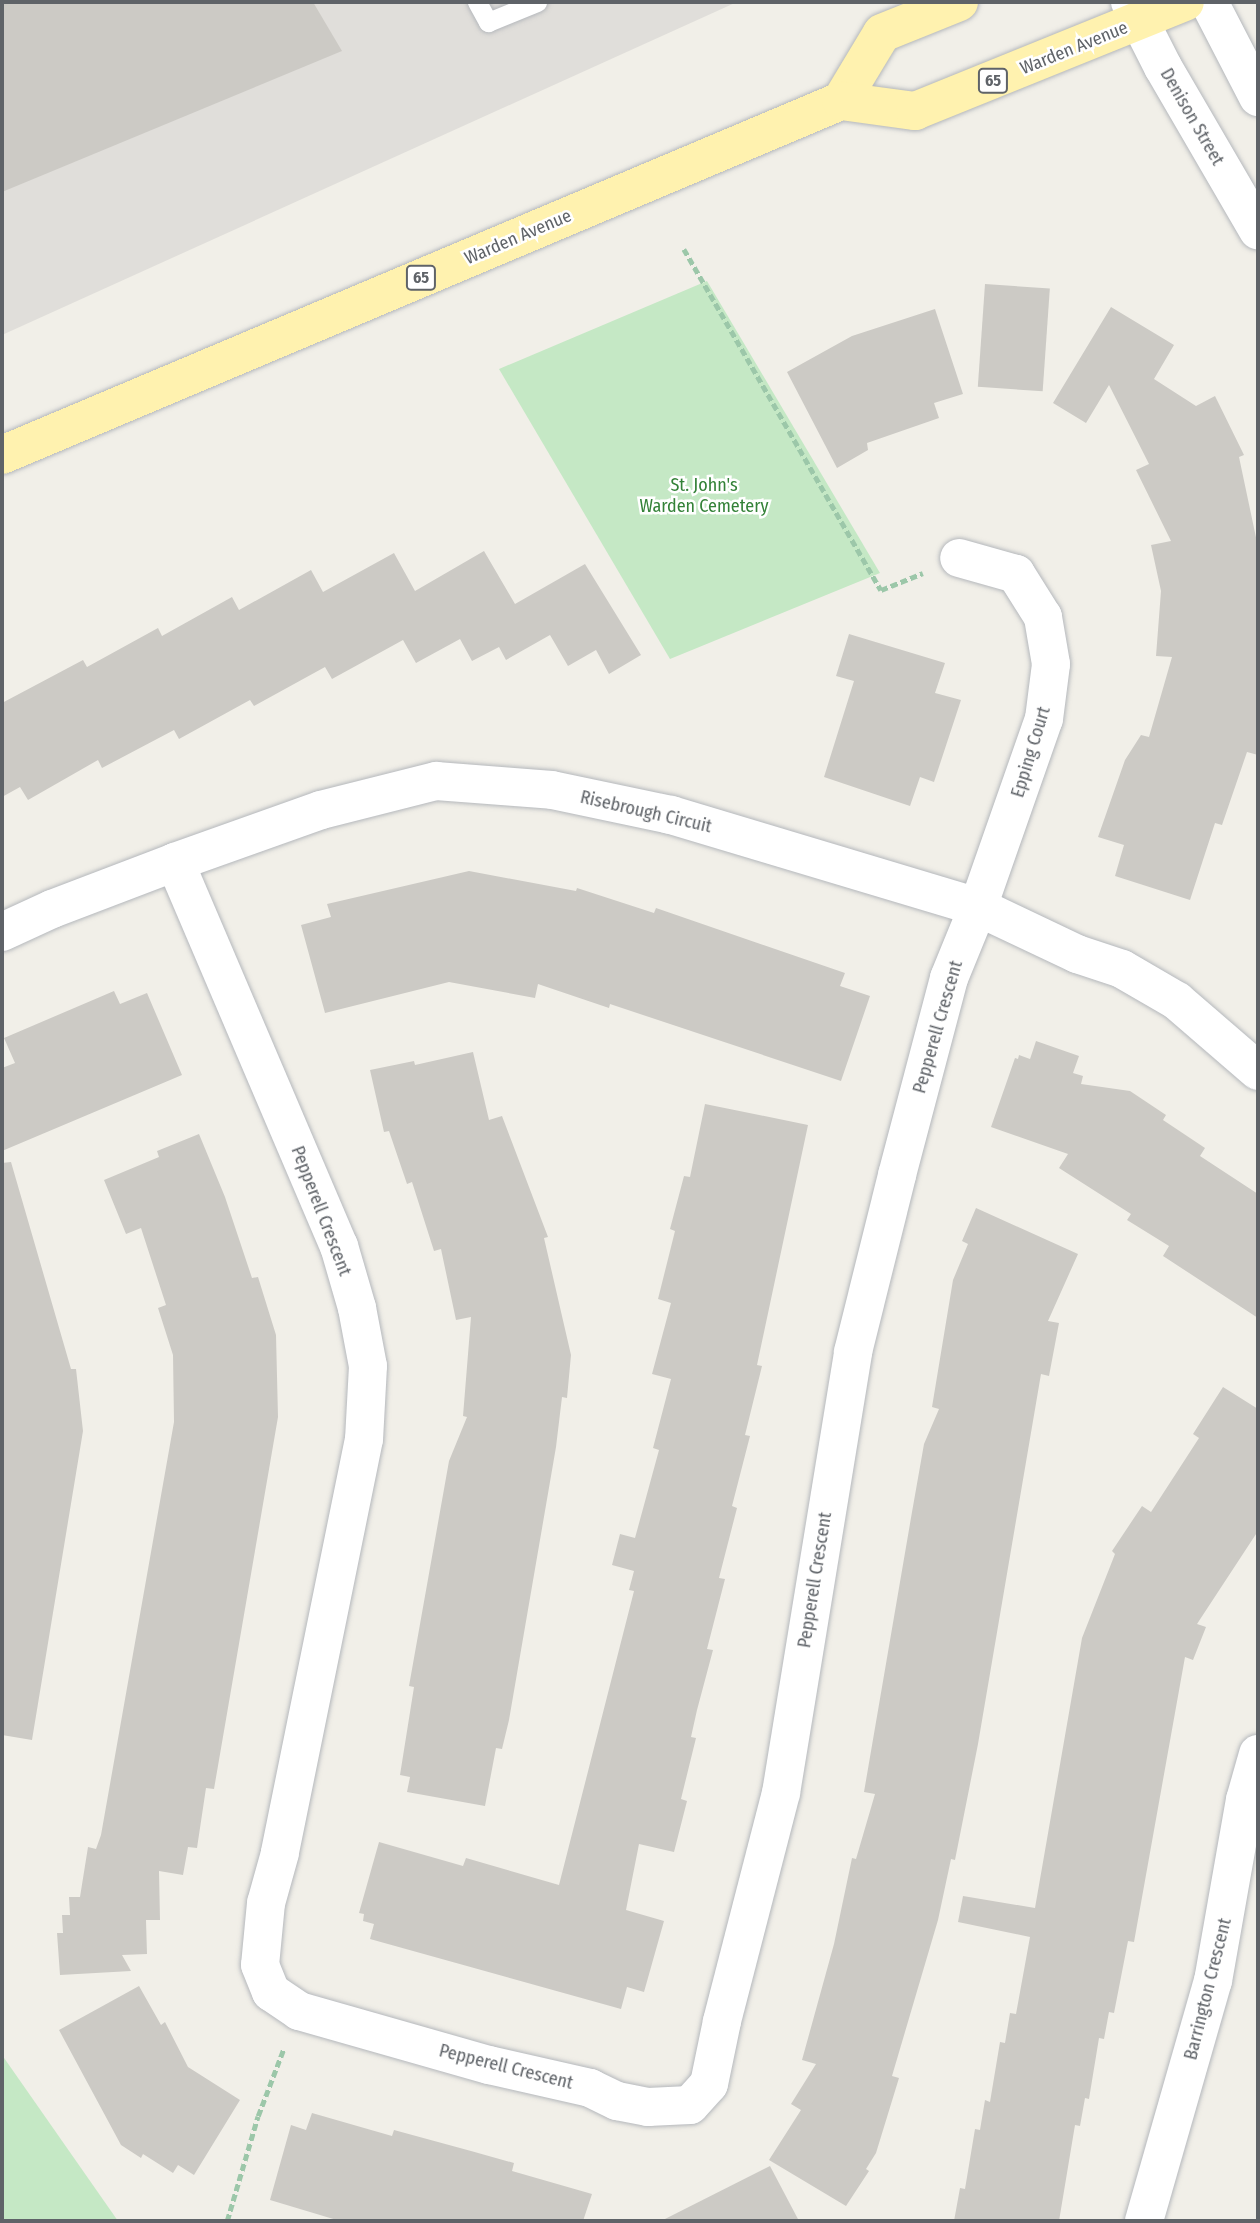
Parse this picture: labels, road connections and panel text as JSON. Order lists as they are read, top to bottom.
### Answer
{
  "streets": {
    "main road": ["Warden Avenue", "65"],
    "street": [
      "Denison Street",
      "Epping Court",
      "Risebrough Circuit",
      "Pepperell Crescent",
      "Barrington Crescent"
    ]
  },
  "crossings": [
    ["Warden Avenue", "Denison Street"],
    ["Epping Court", "Risebrough Circuit"],
    ["Epping Court", "Pepperell Crescent"],
    ["Risebrough Circuit", "Pepperell Crescent"]
  ],
  "parks": ["St. John's Warden Cemetery"]
}
